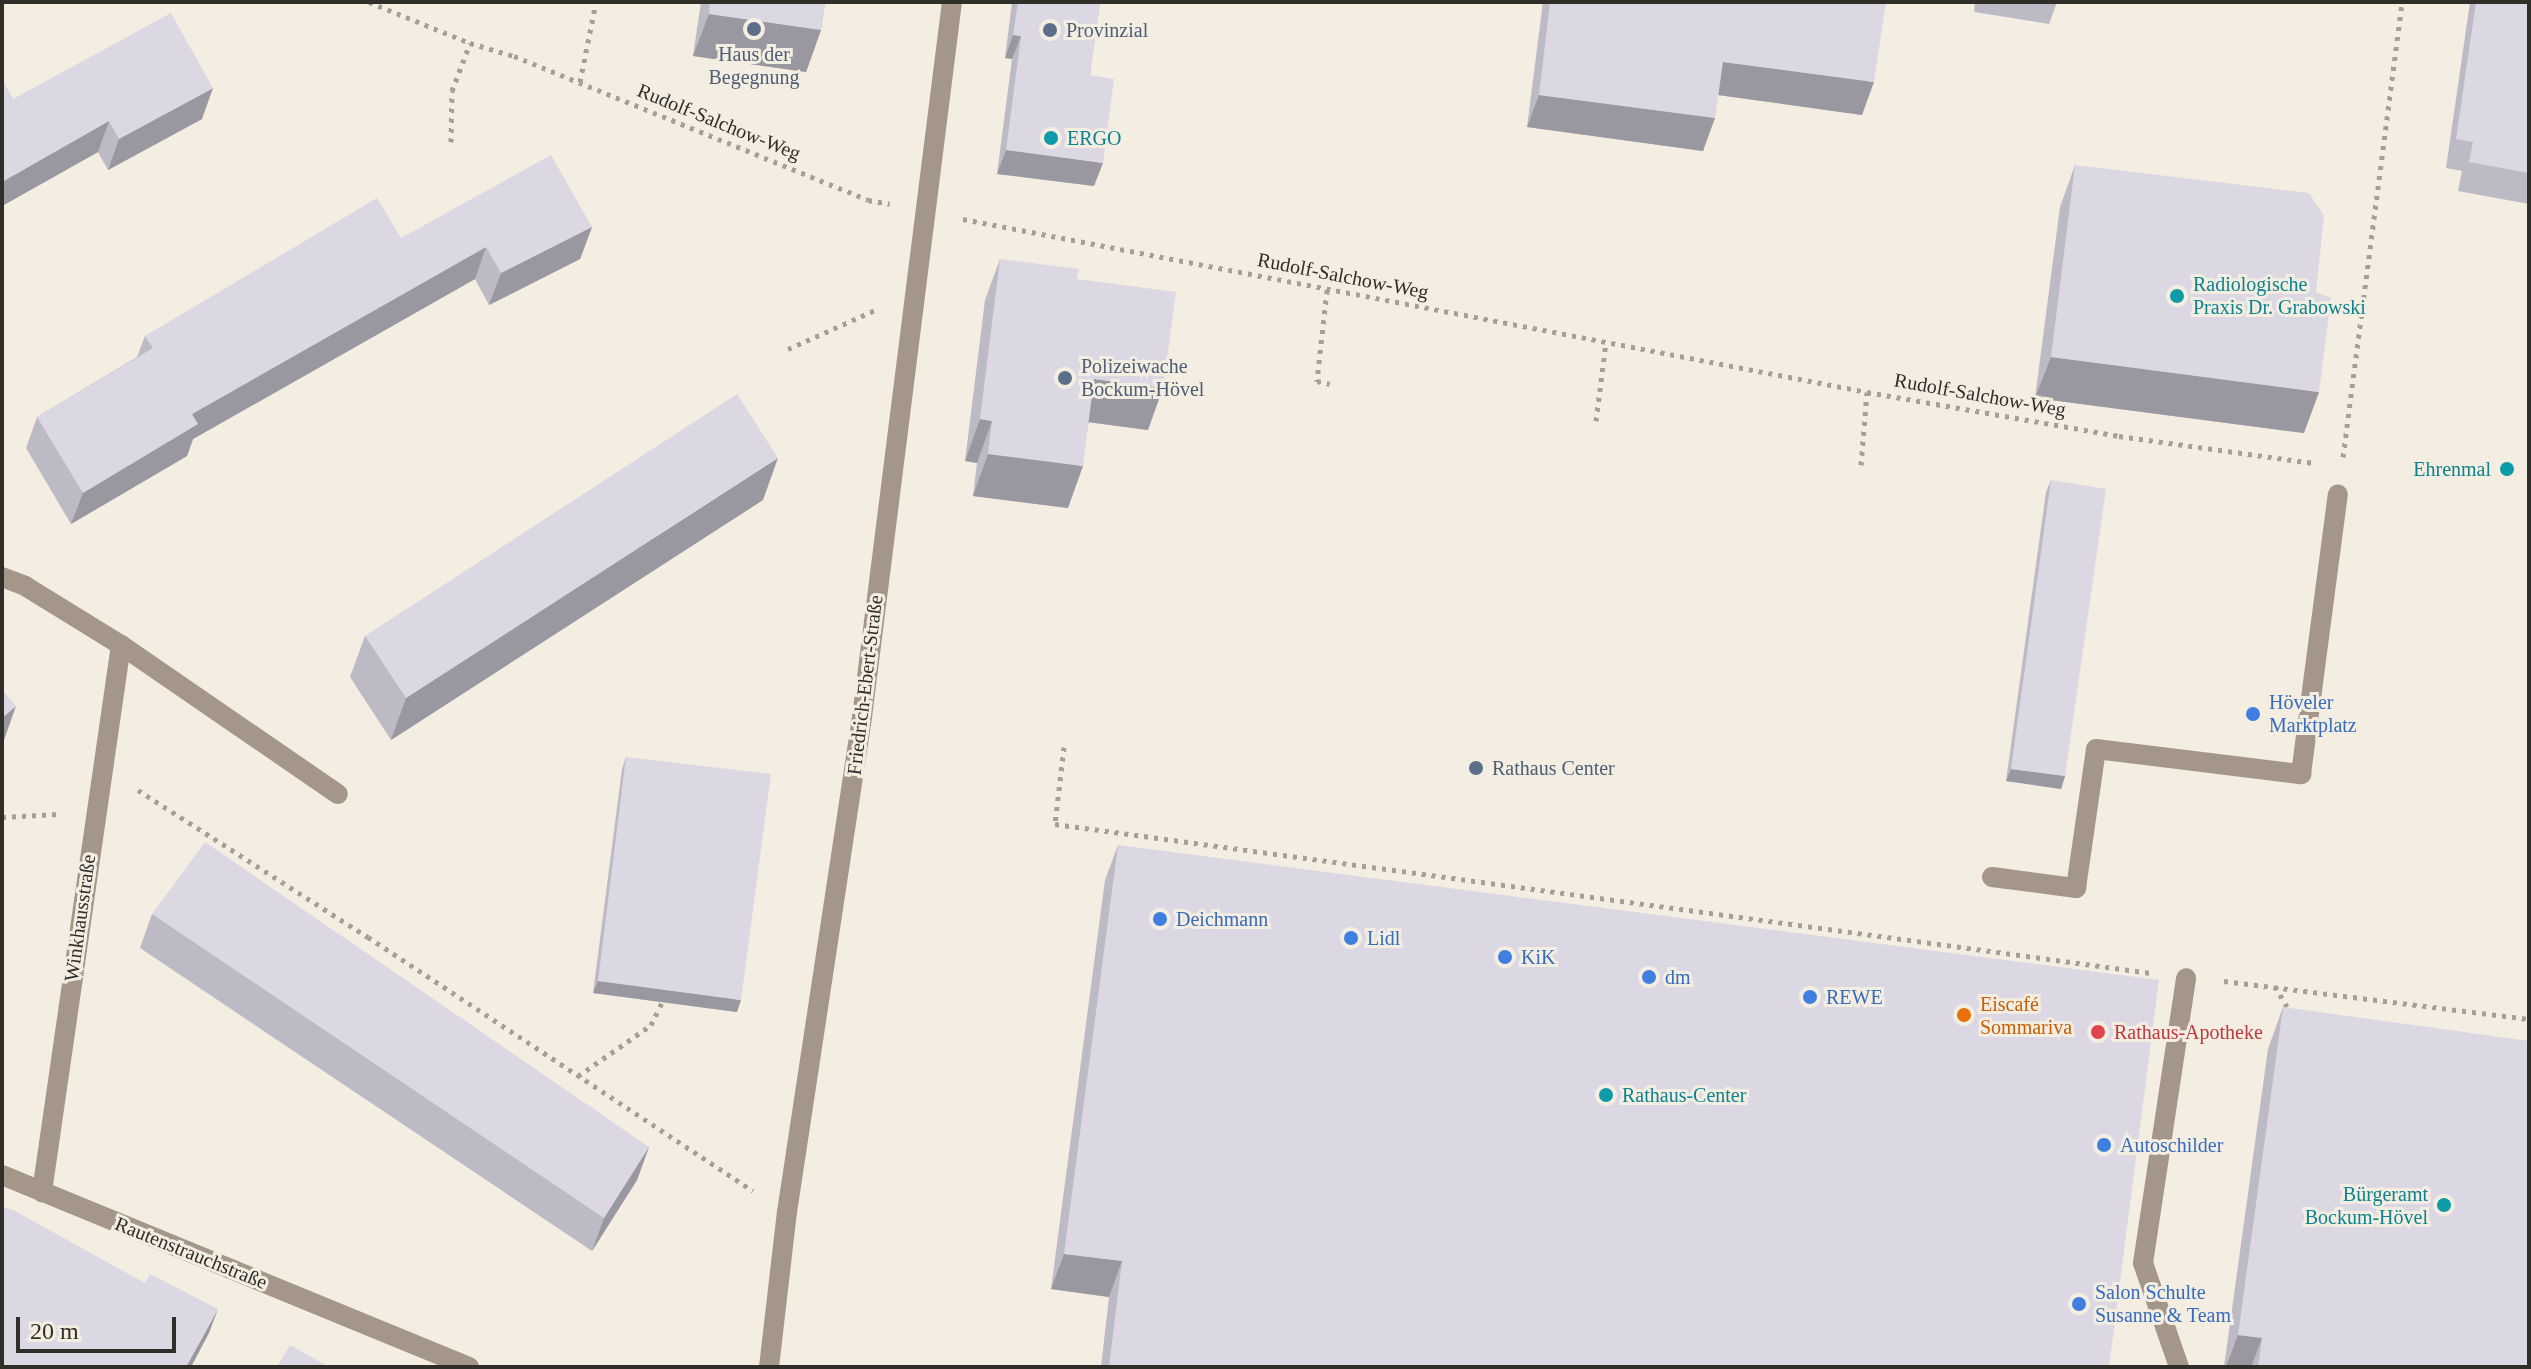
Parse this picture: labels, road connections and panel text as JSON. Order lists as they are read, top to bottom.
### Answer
{
  "streets": {
    "street": ["Friedrich-Ebert-Straße", "Winkhausstraße", "Rautenstrauchstraße"],
    "path": ["Rudolf-Salchow-Weg"]
  },
  "crossings": [
    ["Rudolf-Salchow-Weg", "Friedrich-Ebert-Straße"],
    ["Winkhausstraße", "Rautenstrauchstraße"]
  ],
  "places": [
    "Haus der Begegnung",
    "Provinzial",
    "ERGO",
    "Radiologische Praxis Dr. Grabowski",
    "Polizeiwache Bockum-Hövel",
    "Ehrenmal",
    "Höveler Marktplatz",
    "Rathaus Center",
    "Deichmann",
    "Lidl",
    "KiK",
    "dm",
    "REWE",
    "Eiscafé Sommariva",
    "Rathaus-Apotheke",
    "Rathaus-Center",
    "Autoschilder",
    "Bürgeramt Bockum-Hövel",
    "Salon Schulte Susanne & Team"
  ],
  "scale_bar": "20 m"
}
